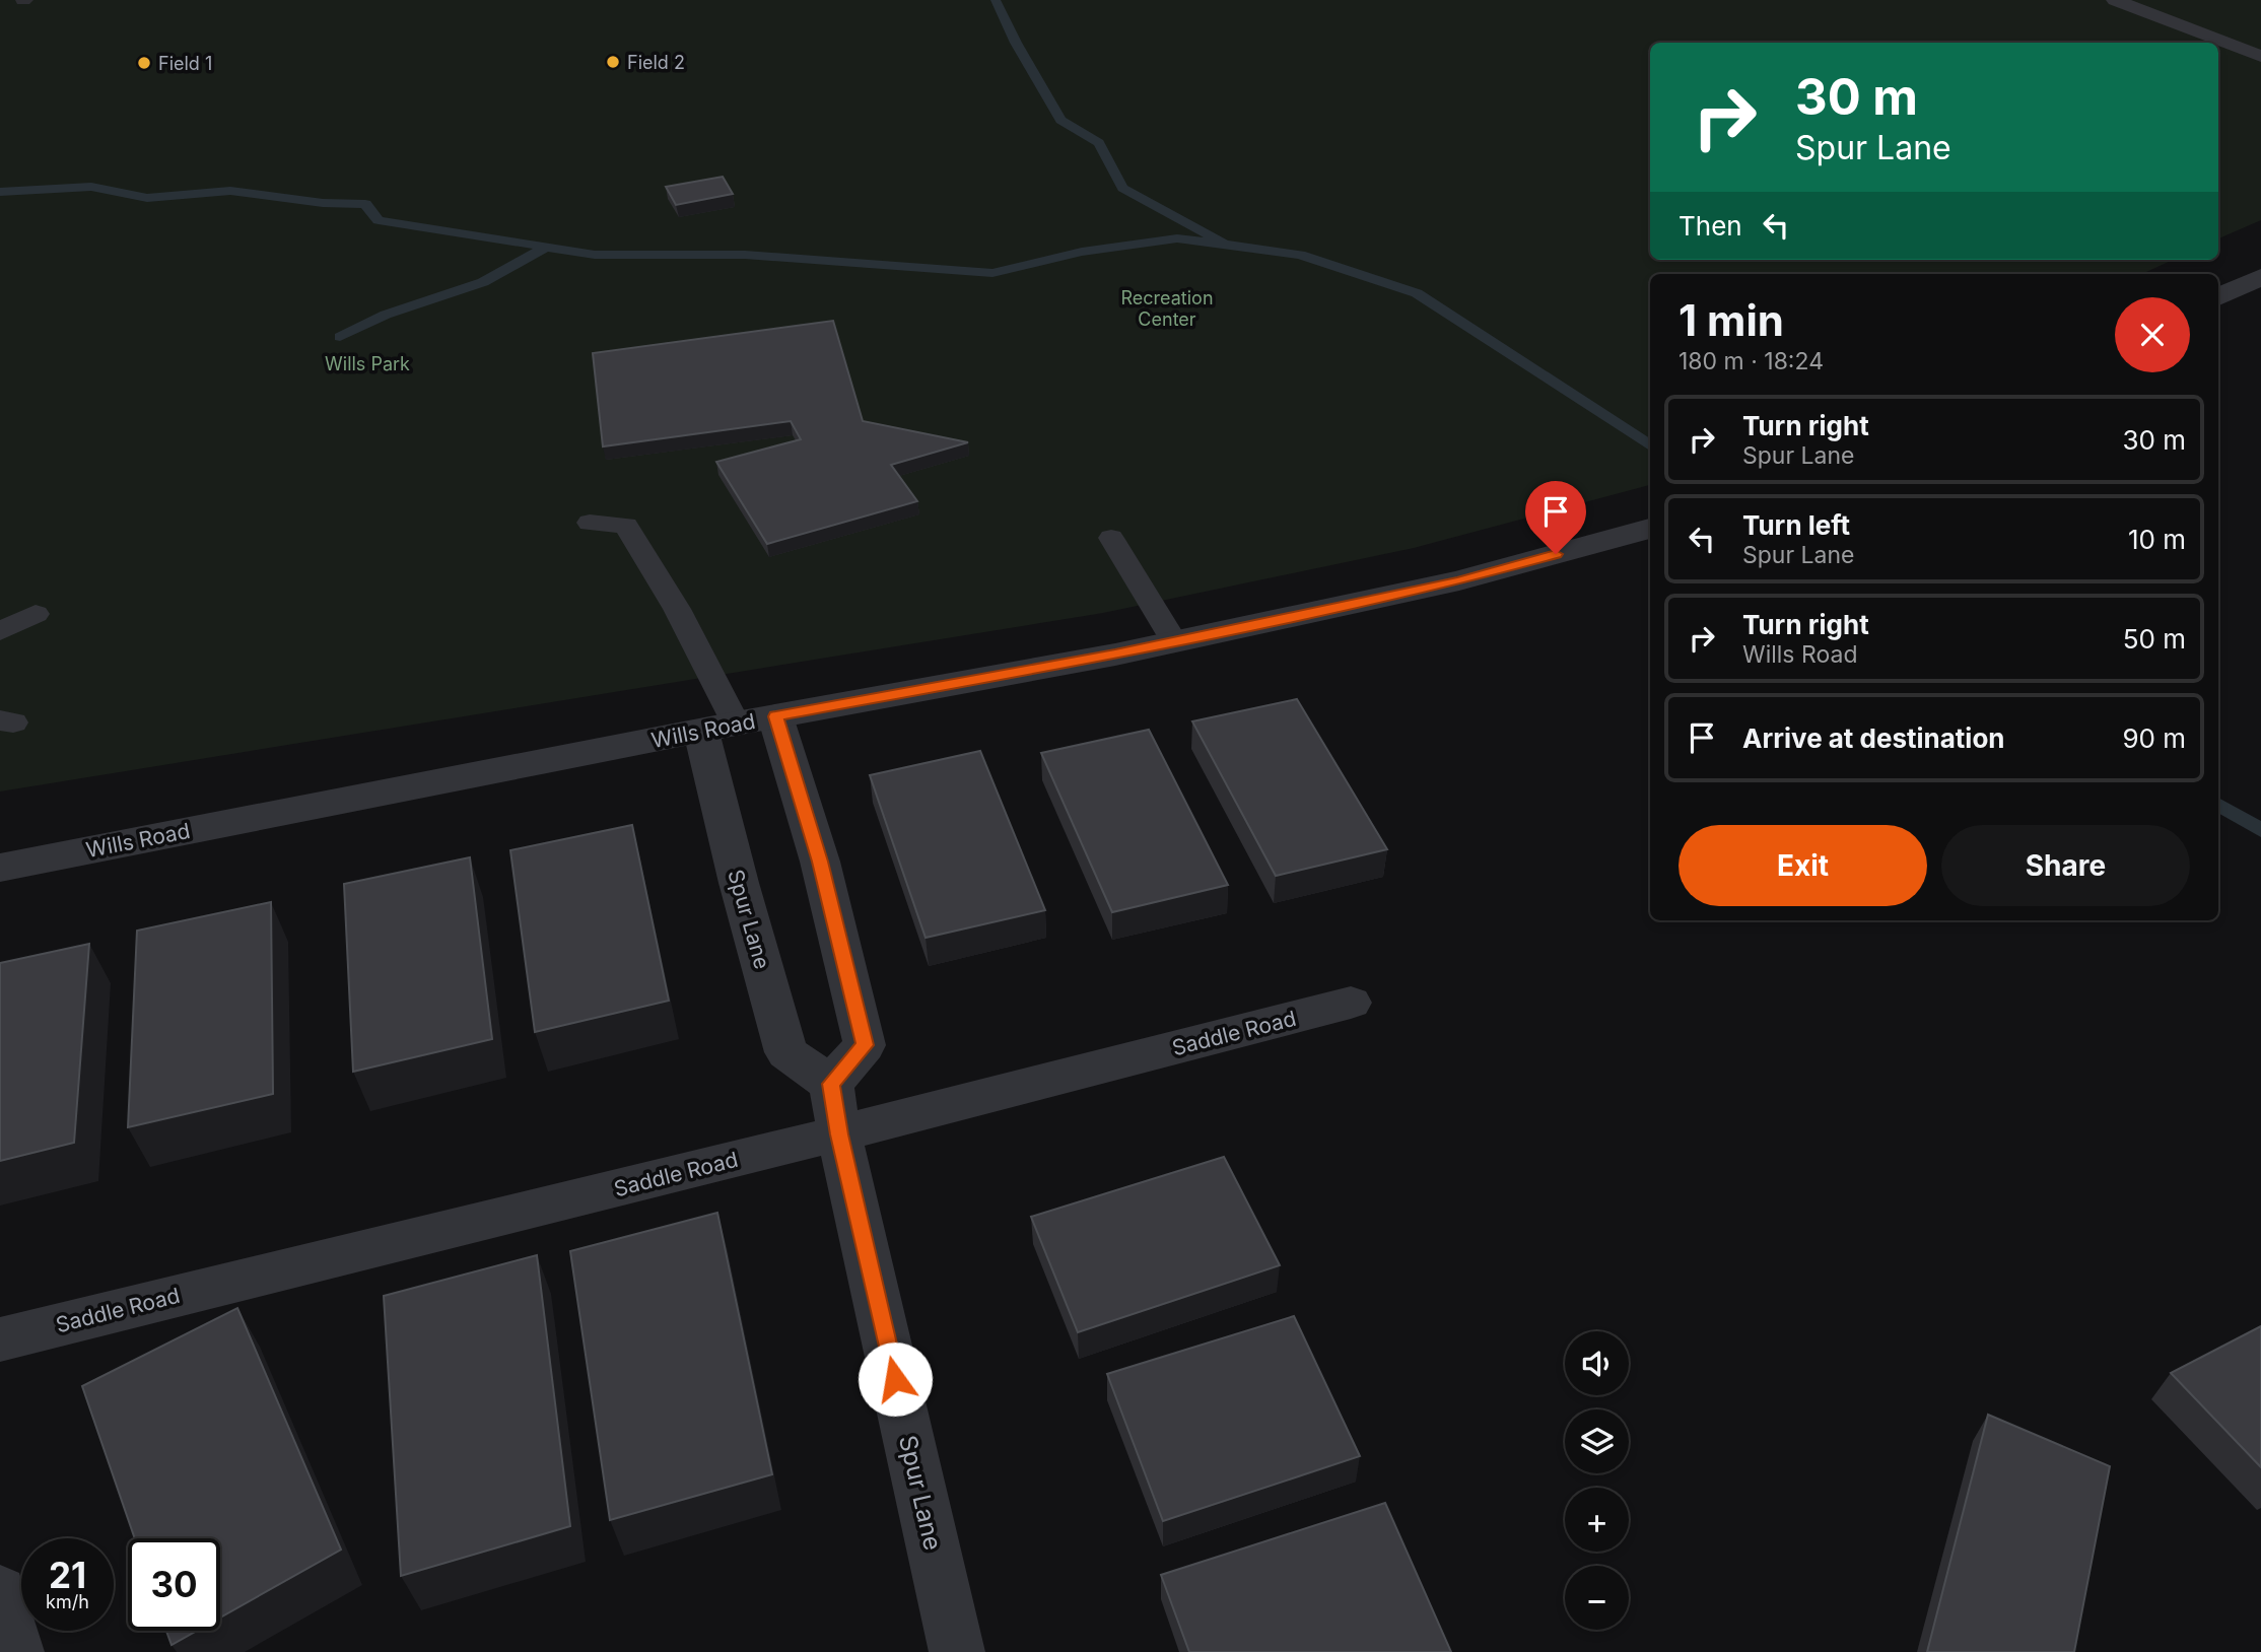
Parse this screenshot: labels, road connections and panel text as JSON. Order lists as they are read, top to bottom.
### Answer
{
  "streets": {
    "street": ["Wills Road", "Spur Lane", "Saddle Road"]
  },
  "crossings": [
    ["Wills Road", "Spur Lane"],
    ["Spur Lane", "Saddle Road"]
  ],
  "parks": ["Recreation Center", "Wills Park"],
  "places": ["Field 2", "Field 1"],
  "page": {
    "turn": ["30 m", "Spur Lane"],
    "then": "Then",
    "heading": ["1 min", "180 m · 18:24"],
    "list": [
      {
        "name": "Turn right",
        "note": "Spur Lane",
        "value": "30 m"
      },
      {
        "name": "Turn left",
        "note": "Spur Lane",
        "value": "10 m"
      },
      {
        "name": "Turn right",
        "note": "Wills Road",
        "value": "50 m"
      },
      {
        "name": "Arrive at destination",
        "value": "90 m"
      }
    ],
    "buttons": ["Exit", "Share"],
    "map_buttons": ["+", "−"],
    "speed": "21 km/h",
    "limit": "30"
  }
}
